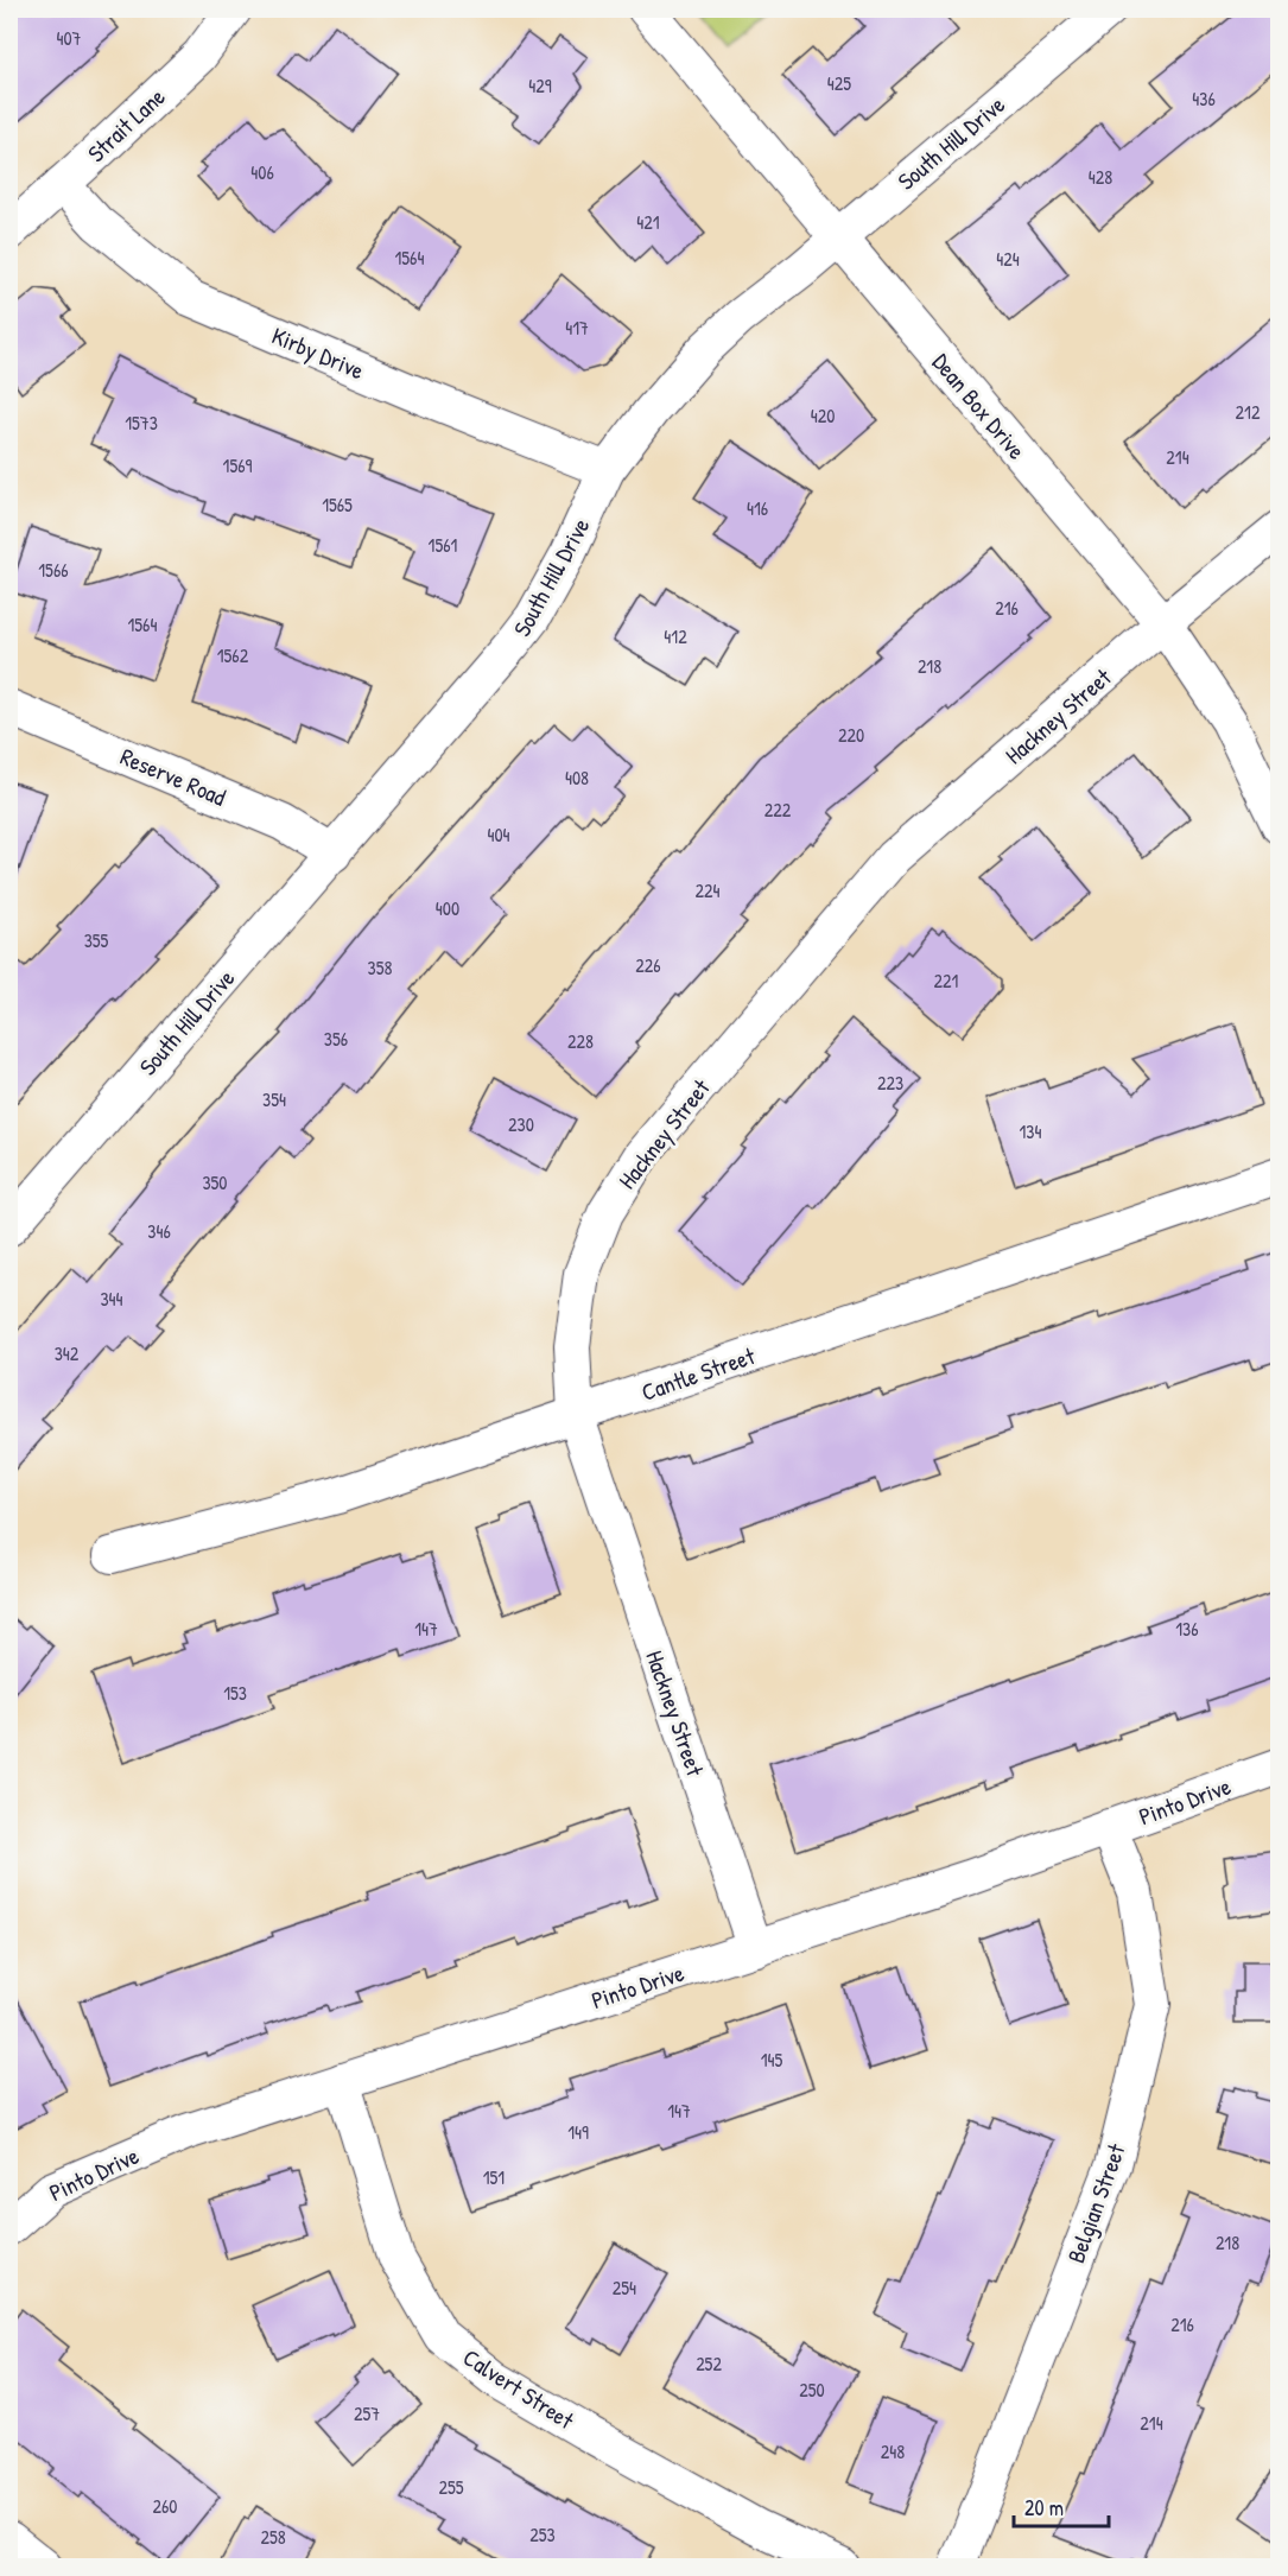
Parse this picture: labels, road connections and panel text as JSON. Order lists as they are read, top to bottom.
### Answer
{
  "streets": {
    "street": [
      "Strait Lane",
      "South Hill Drive",
      "Kirby Drive",
      "Dean Box Drive",
      "Hackney Street",
      "Reserve Road",
      "Cantle Street",
      "Pinto Drive",
      "Belgian Street",
      "Calvert Street"
    ]
  },
  "crossings": [
    ["Strait Lane", "Kirby Drive"],
    ["South Hill Drive", "Kirby Drive"],
    ["South Hill Drive", "Dean Box Drive"],
    ["South Hill Drive", "Reserve Road"],
    ["Dean Box Drive", "Hackney Street"],
    ["Hackney Street", "Cantle Street"],
    ["Hackney Street", "Pinto Drive"],
    ["Pinto Drive", "Belgian Street"],
    ["Pinto Drive", "Calvert Street"]
  ],
  "house_numbers": [
    "407",
    "425",
    "429",
    "436",
    "406",
    "428",
    "421",
    "1564",
    "424",
    "417",
    "212",
    "420",
    "1573",
    "214",
    "1569",
    "1565",
    "416",
    "1561",
    "1566",
    "216",
    "1564",
    "412",
    "1562",
    "218",
    "220",
    "408",
    "222",
    "404",
    "224",
    "400",
    "355",
    "226",
    "358",
    "221",
    "356",
    "228",
    "223",
    "354",
    "230",
    "134",
    "350",
    "346",
    "344",
    "342",
    "147",
    "136",
    "153",
    "145",
    "147",
    "149",
    "151",
    "218",
    "254",
    "216",
    "252",
    "250",
    "257",
    "214",
    "248",
    "255",
    "260",
    "253",
    "258"
  ],
  "scale_bar": "20 m"
}
